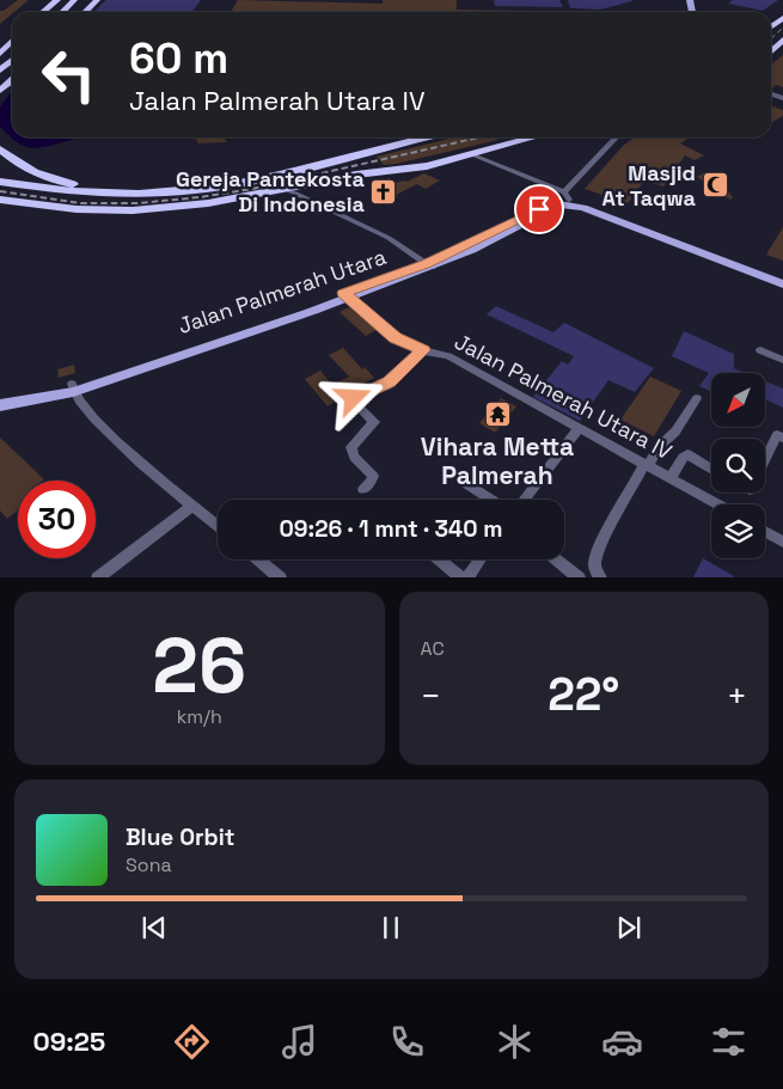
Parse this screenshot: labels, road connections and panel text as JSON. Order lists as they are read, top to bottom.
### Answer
{
  "streets": {
    "main road": ["Jalan Palmerah Utara"],
    "street": ["Jalan Palmerah Utara IV"]
  },
  "crossings": [
    ["Jalan Palmerah Utara", "Jalan Palmerah Utara IV"]
  ],
  "places": {
    "mosque": ["Masjid At Taqwa"],
    "church": ["Gereja Pantekosta Di Indonesia"],
    "temple": ["Vihara Metta Palmerah"]
  },
  "north": "bottom left",
  "page": {
    "turn": ["60 m", "Jalan Palmerah Utara IV"],
    "limit": "30",
    "trip": "09:26 · 1 mnt · 340 m",
    "tile": [
      ["26", "km/h"],
      "AC"
    ],
    "heat": ["−", "22°", "+"],
    "song": ["Blue Orbit", "Sona"],
    "tabs": "09:25"
  }
}
